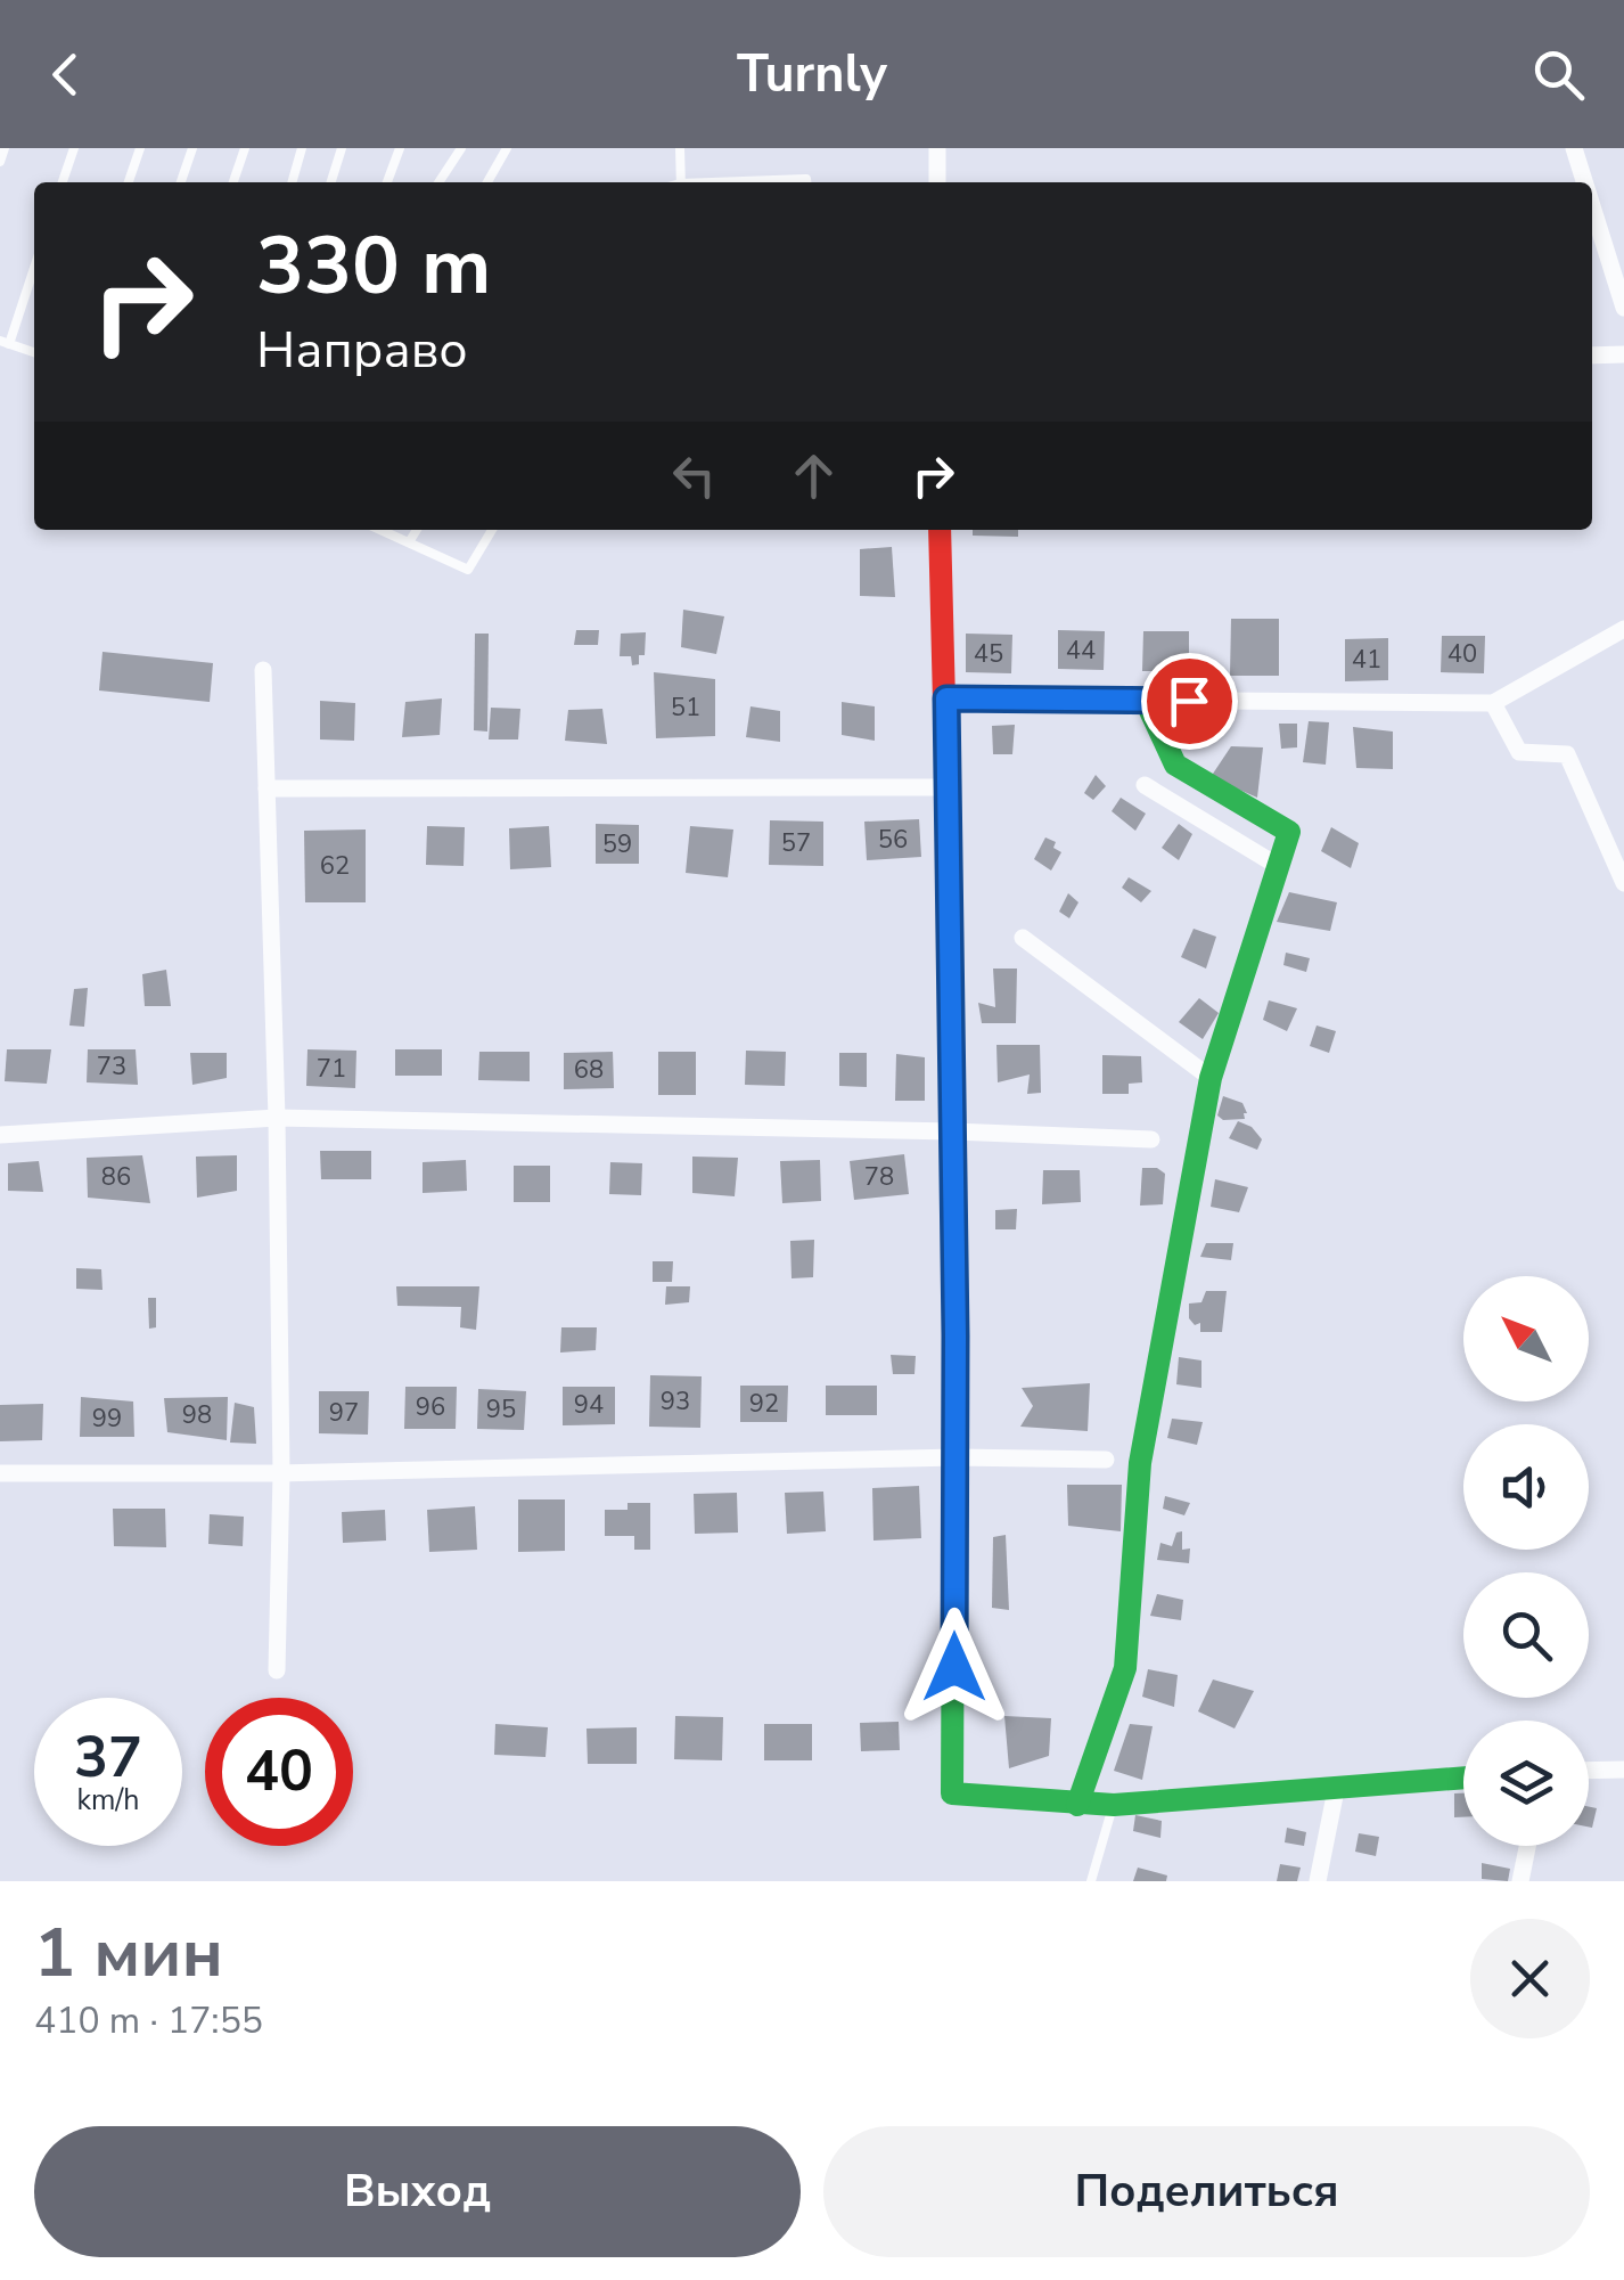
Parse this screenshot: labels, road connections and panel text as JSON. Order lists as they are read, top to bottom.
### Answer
{
  "house_numbers": [
    "44",
    "45",
    "40",
    "41",
    "51",
    "56",
    "57",
    "59",
    "62",
    "73",
    "71",
    "68",
    "86",
    "78",
    "93",
    "92",
    "94",
    "96",
    "95",
    "97",
    "98",
    "99"
  ],
  "north": "top left",
  "page": {
    "header": "Turnly",
    "turn": ["330 m", "Направо"],
    "speed": "37 km/h",
    "limit": "40",
    "heading": ["1 мин", "410 m · 17:55"],
    "buttons": ["Выход", "Поделиться"]
  }
}
